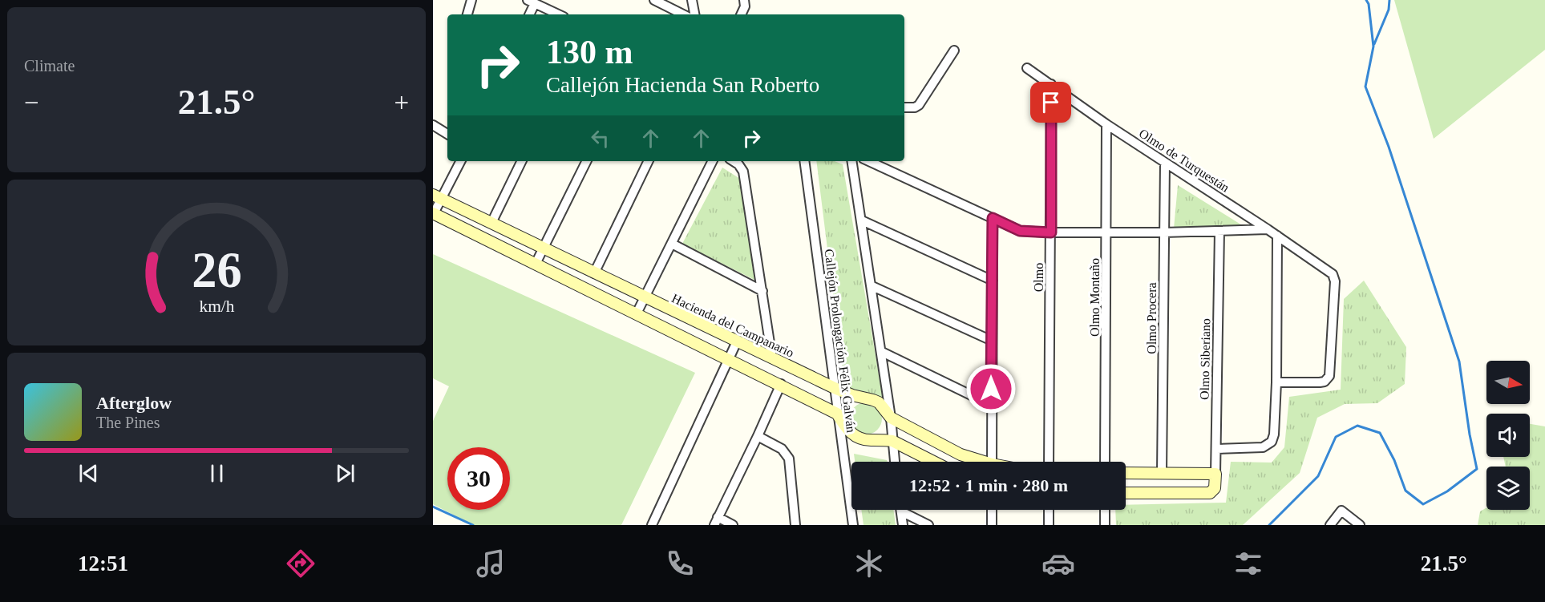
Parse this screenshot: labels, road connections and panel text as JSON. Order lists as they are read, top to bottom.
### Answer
{
  "streets": {
    "street": [
      "Olmo de Turquestán",
      "Olmo",
      "Olmo Montaño",
      "Olmo Procera",
      "Hacienda del Campanario",
      "Callejón Prolongación Félix Galván",
      "Olmo Siberiano"
    ]
  },
  "crossings": [
    ["Olmo de Turquestán", "Olmo"],
    ["Olmo de Turquestán", "Olmo Montaño"],
    ["Olmo de Turquestán", "Olmo Procera"],
    ["Hacienda del Campanario", "Callejón Prolongación Félix Galván"]
  ],
  "north": "right",
  "page": {
    "tile": "Climate",
    "turn": ["130 m", "Callejón Hacienda San Roberto"],
    "heat": ["−", "21.5°", "+"],
    "song": ["Afterglow", "The Pines"],
    "limit": "30",
    "trip": "12:52 · 1 min · 280 m",
    "tabs": ["12:51", "21.5°"],
    "gauge": ["26", "km/h"]
  }
}
